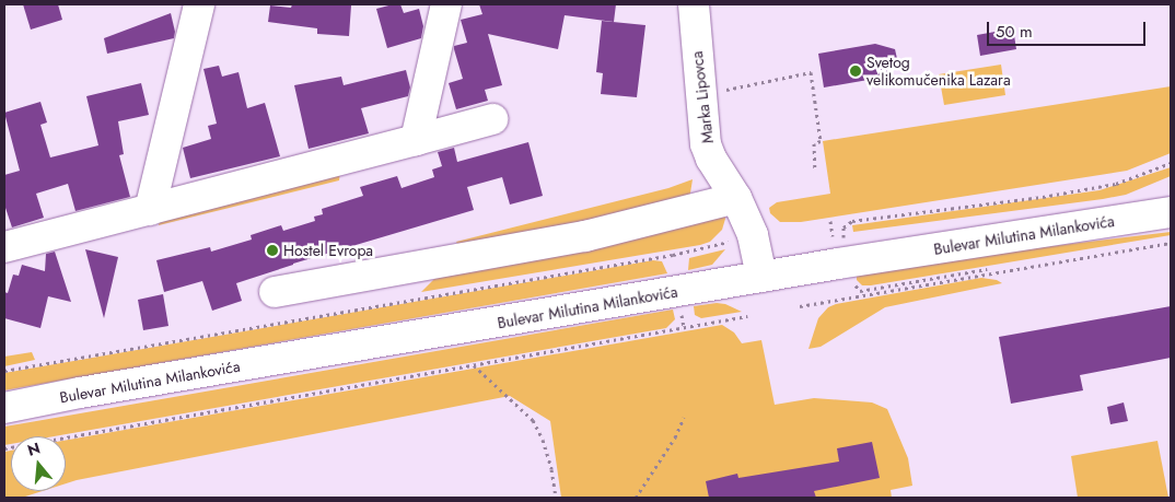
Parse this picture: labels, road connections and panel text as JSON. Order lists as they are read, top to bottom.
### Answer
{
  "streets": {
    "street": ["Marka Lipovca", "Bulevar Milutina Milankovića"]
  },
  "crossings": [
    ["Marka Lipovca", "Bulevar Milutina Milankovića"]
  ],
  "places": ["Svetog velikomučenika Lazara", "Hostel Evropa"],
  "scale_bar": "50 m",
  "north": "top"
}
